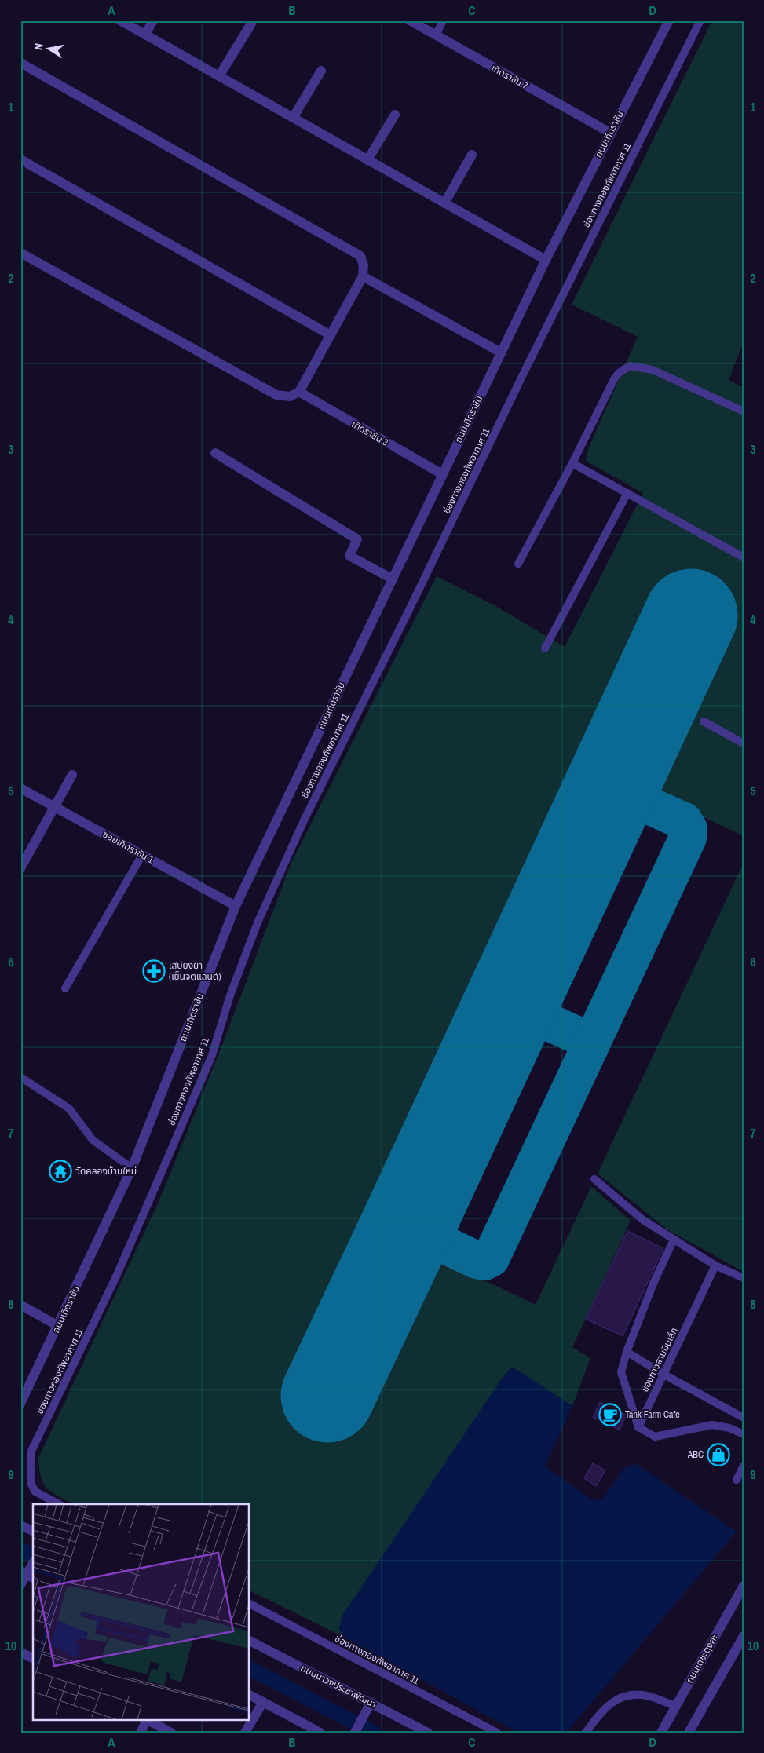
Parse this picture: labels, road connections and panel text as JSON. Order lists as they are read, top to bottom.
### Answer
{
  "streets": {
    "street": [
      "เทิดราชัน 7",
      "ถนนเทิดราชัน",
      "เทิดราชัน 3",
      "ซอยเทิดราชัน 1",
      "ถนนเดชะตุงคะ",
      "ถนนนาวงประชาพัฒนา"
    ],
    "lane": ["ช่องทางกองทัพอากาศ 11", "ช่องทางสามบินเล็ก"]
  },
  "crossings": [
    ["เทิดราชัน 7", "ถนนเทิดราชัน"],
    ["ถนนเทิดราชัน", "เทิดราชัน 3"],
    ["ถนนเทิดราชัน", "ซอยเทิดราชัน 1"]
  ],
  "places": {
    "pharmacy": ["เสบียงยา (เย็นจิตแลนด์)"],
    "temple": ["วัดคลองบ้านใหม่"],
    "cafe": ["Tank Farm Cafe"],
    "shop": ["ABC"]
  },
  "north": "left",
  "grid": {
    "columns": [
      "A",
      "B",
      "C",
      "D"
    ],
    "rows": [
      "1",
      "2",
      "3",
      "4",
      "5",
      "6",
      "7",
      "8",
      "9",
      "10"
    ]
  }
}
